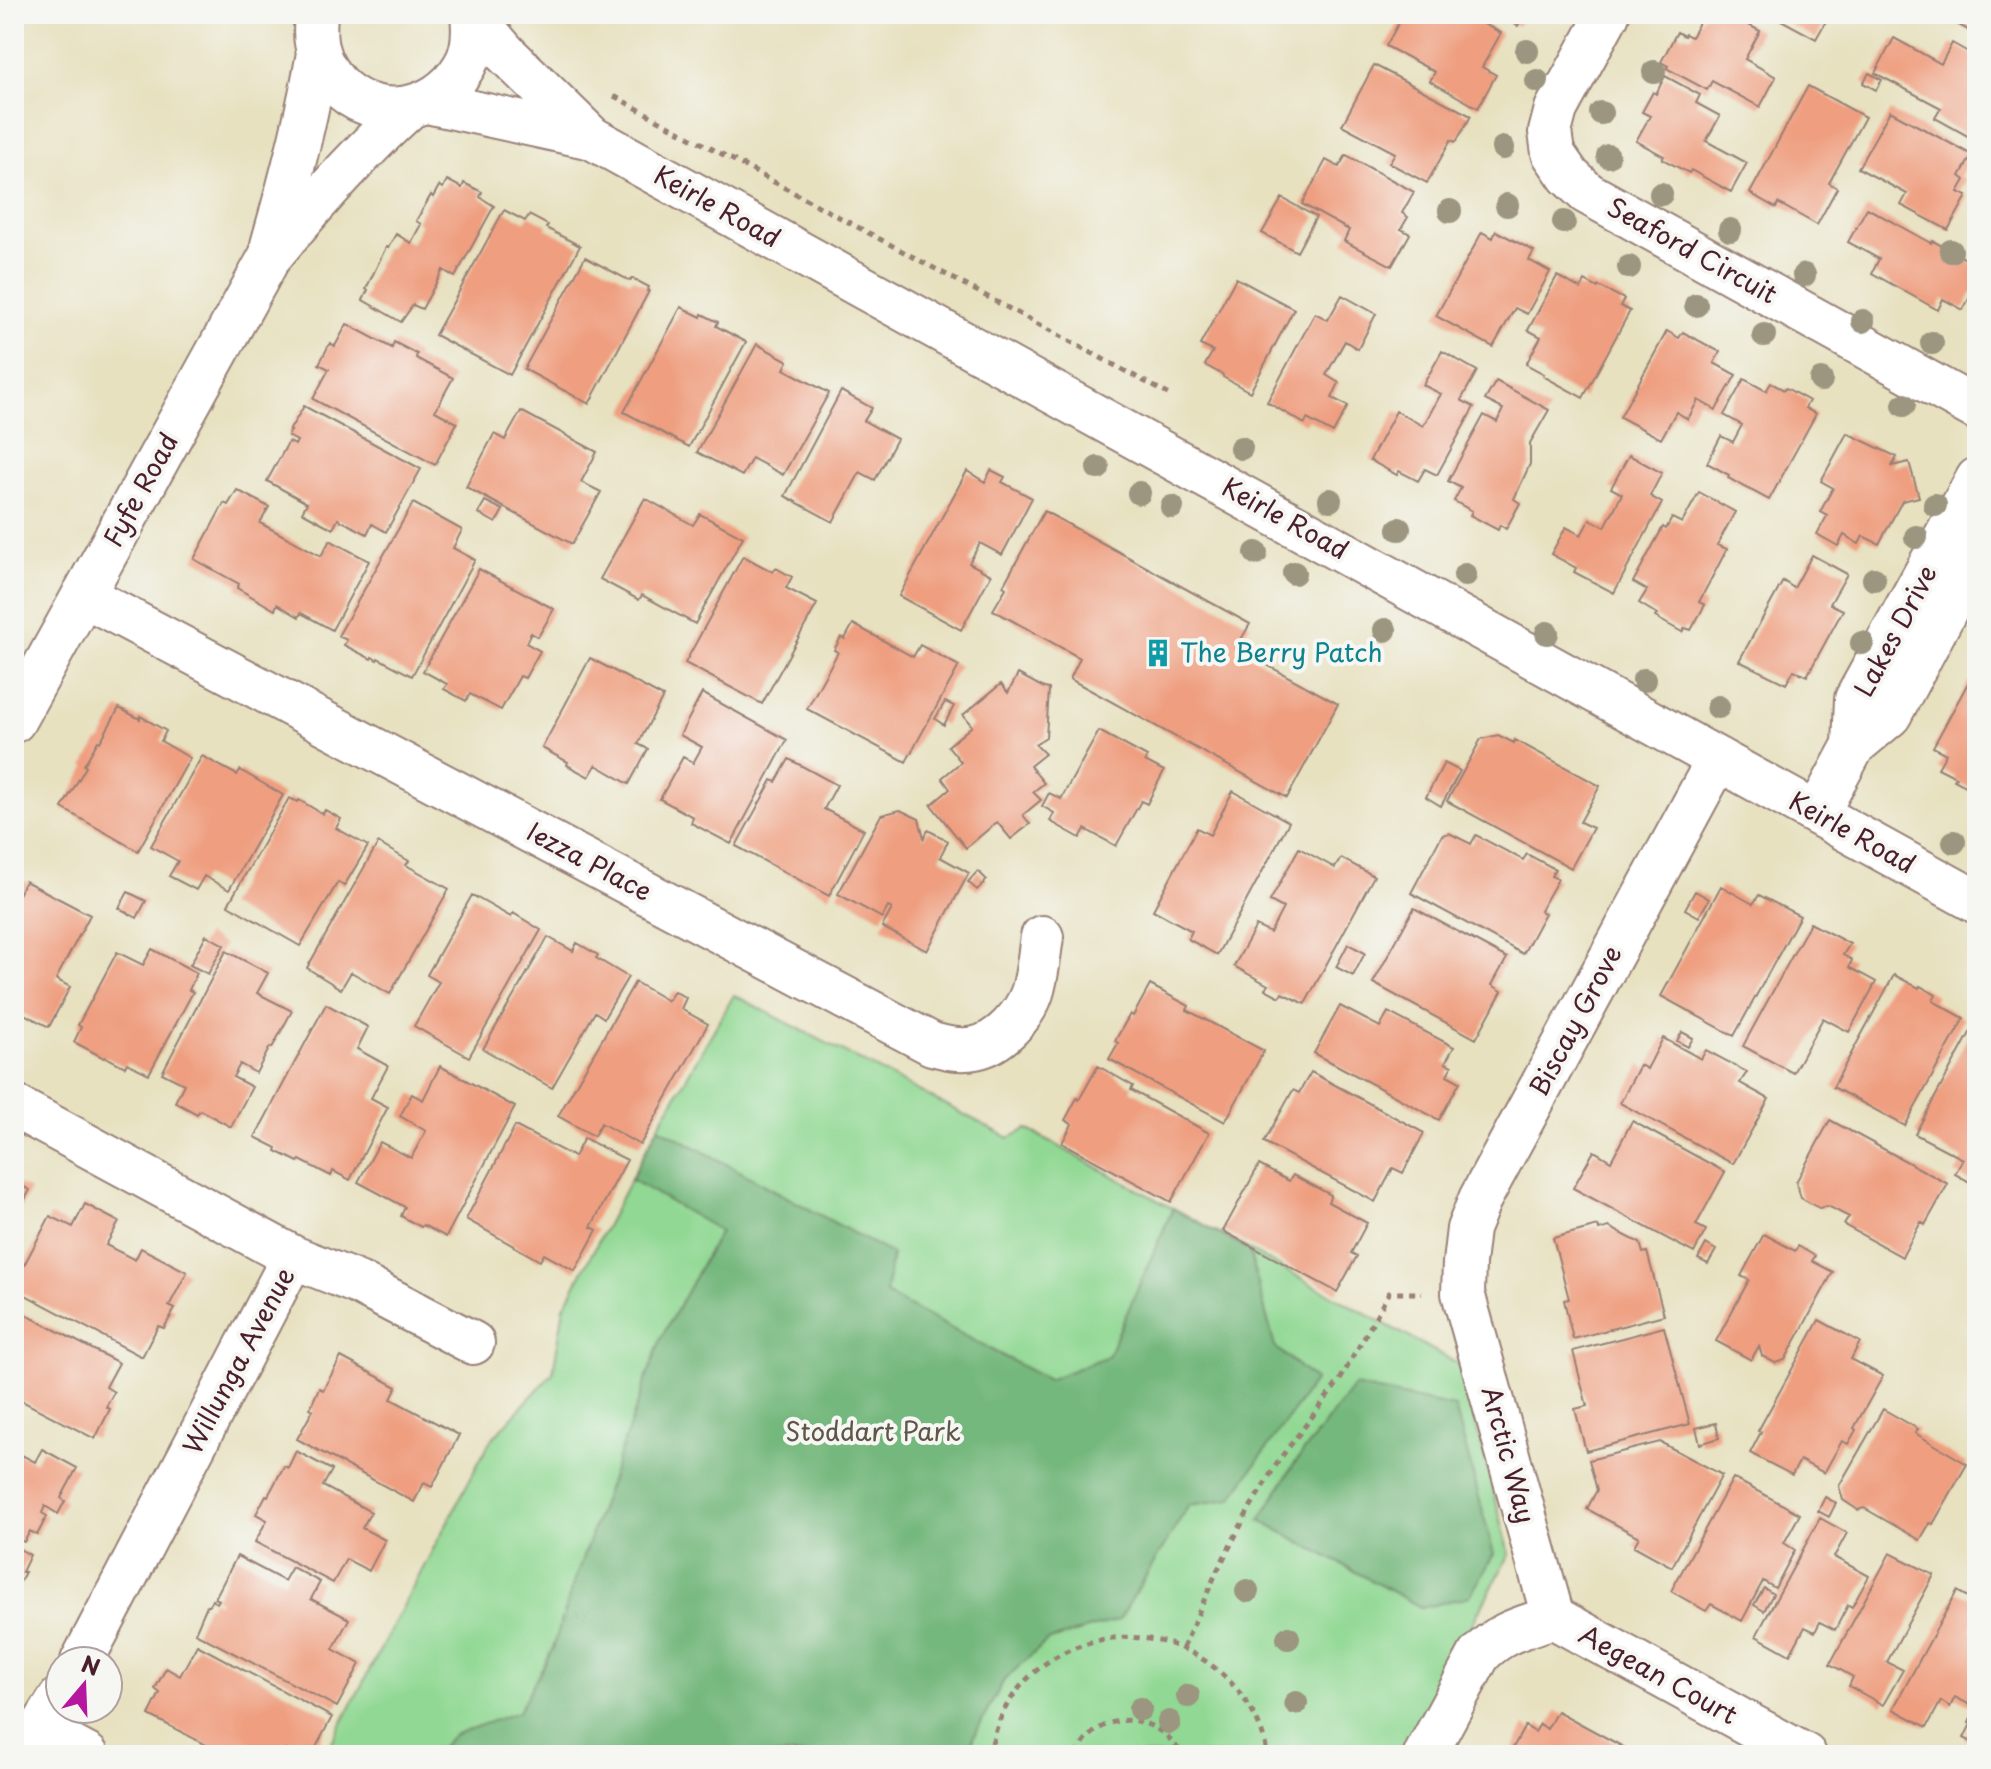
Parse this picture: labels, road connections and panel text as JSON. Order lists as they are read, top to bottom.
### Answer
{
  "streets": {
    "street": [
      "Keirle Road",
      "Seaford Circuit",
      "Fyfe Road",
      "Lakes Drive",
      "Iezza Place",
      "Biscay Grove",
      "Willunga Avenue",
      "Arctic Way",
      "Aegean Court"
    ]
  },
  "crossings": [
    ["Keirle Road", "Fyfe Road"],
    ["Keirle Road", "Lakes Drive"],
    ["Keirle Road", "Biscay Grove"],
    ["Fyfe Road", "Iezza Place"],
    ["Biscay Grove", "Arctic Way"],
    ["Arctic Way", "Aegean Court"]
  ],
  "parks": ["Stoddart Park"],
  "places": {
    "building": ["The Berry Patch"]
  },
  "north": "top"
}
